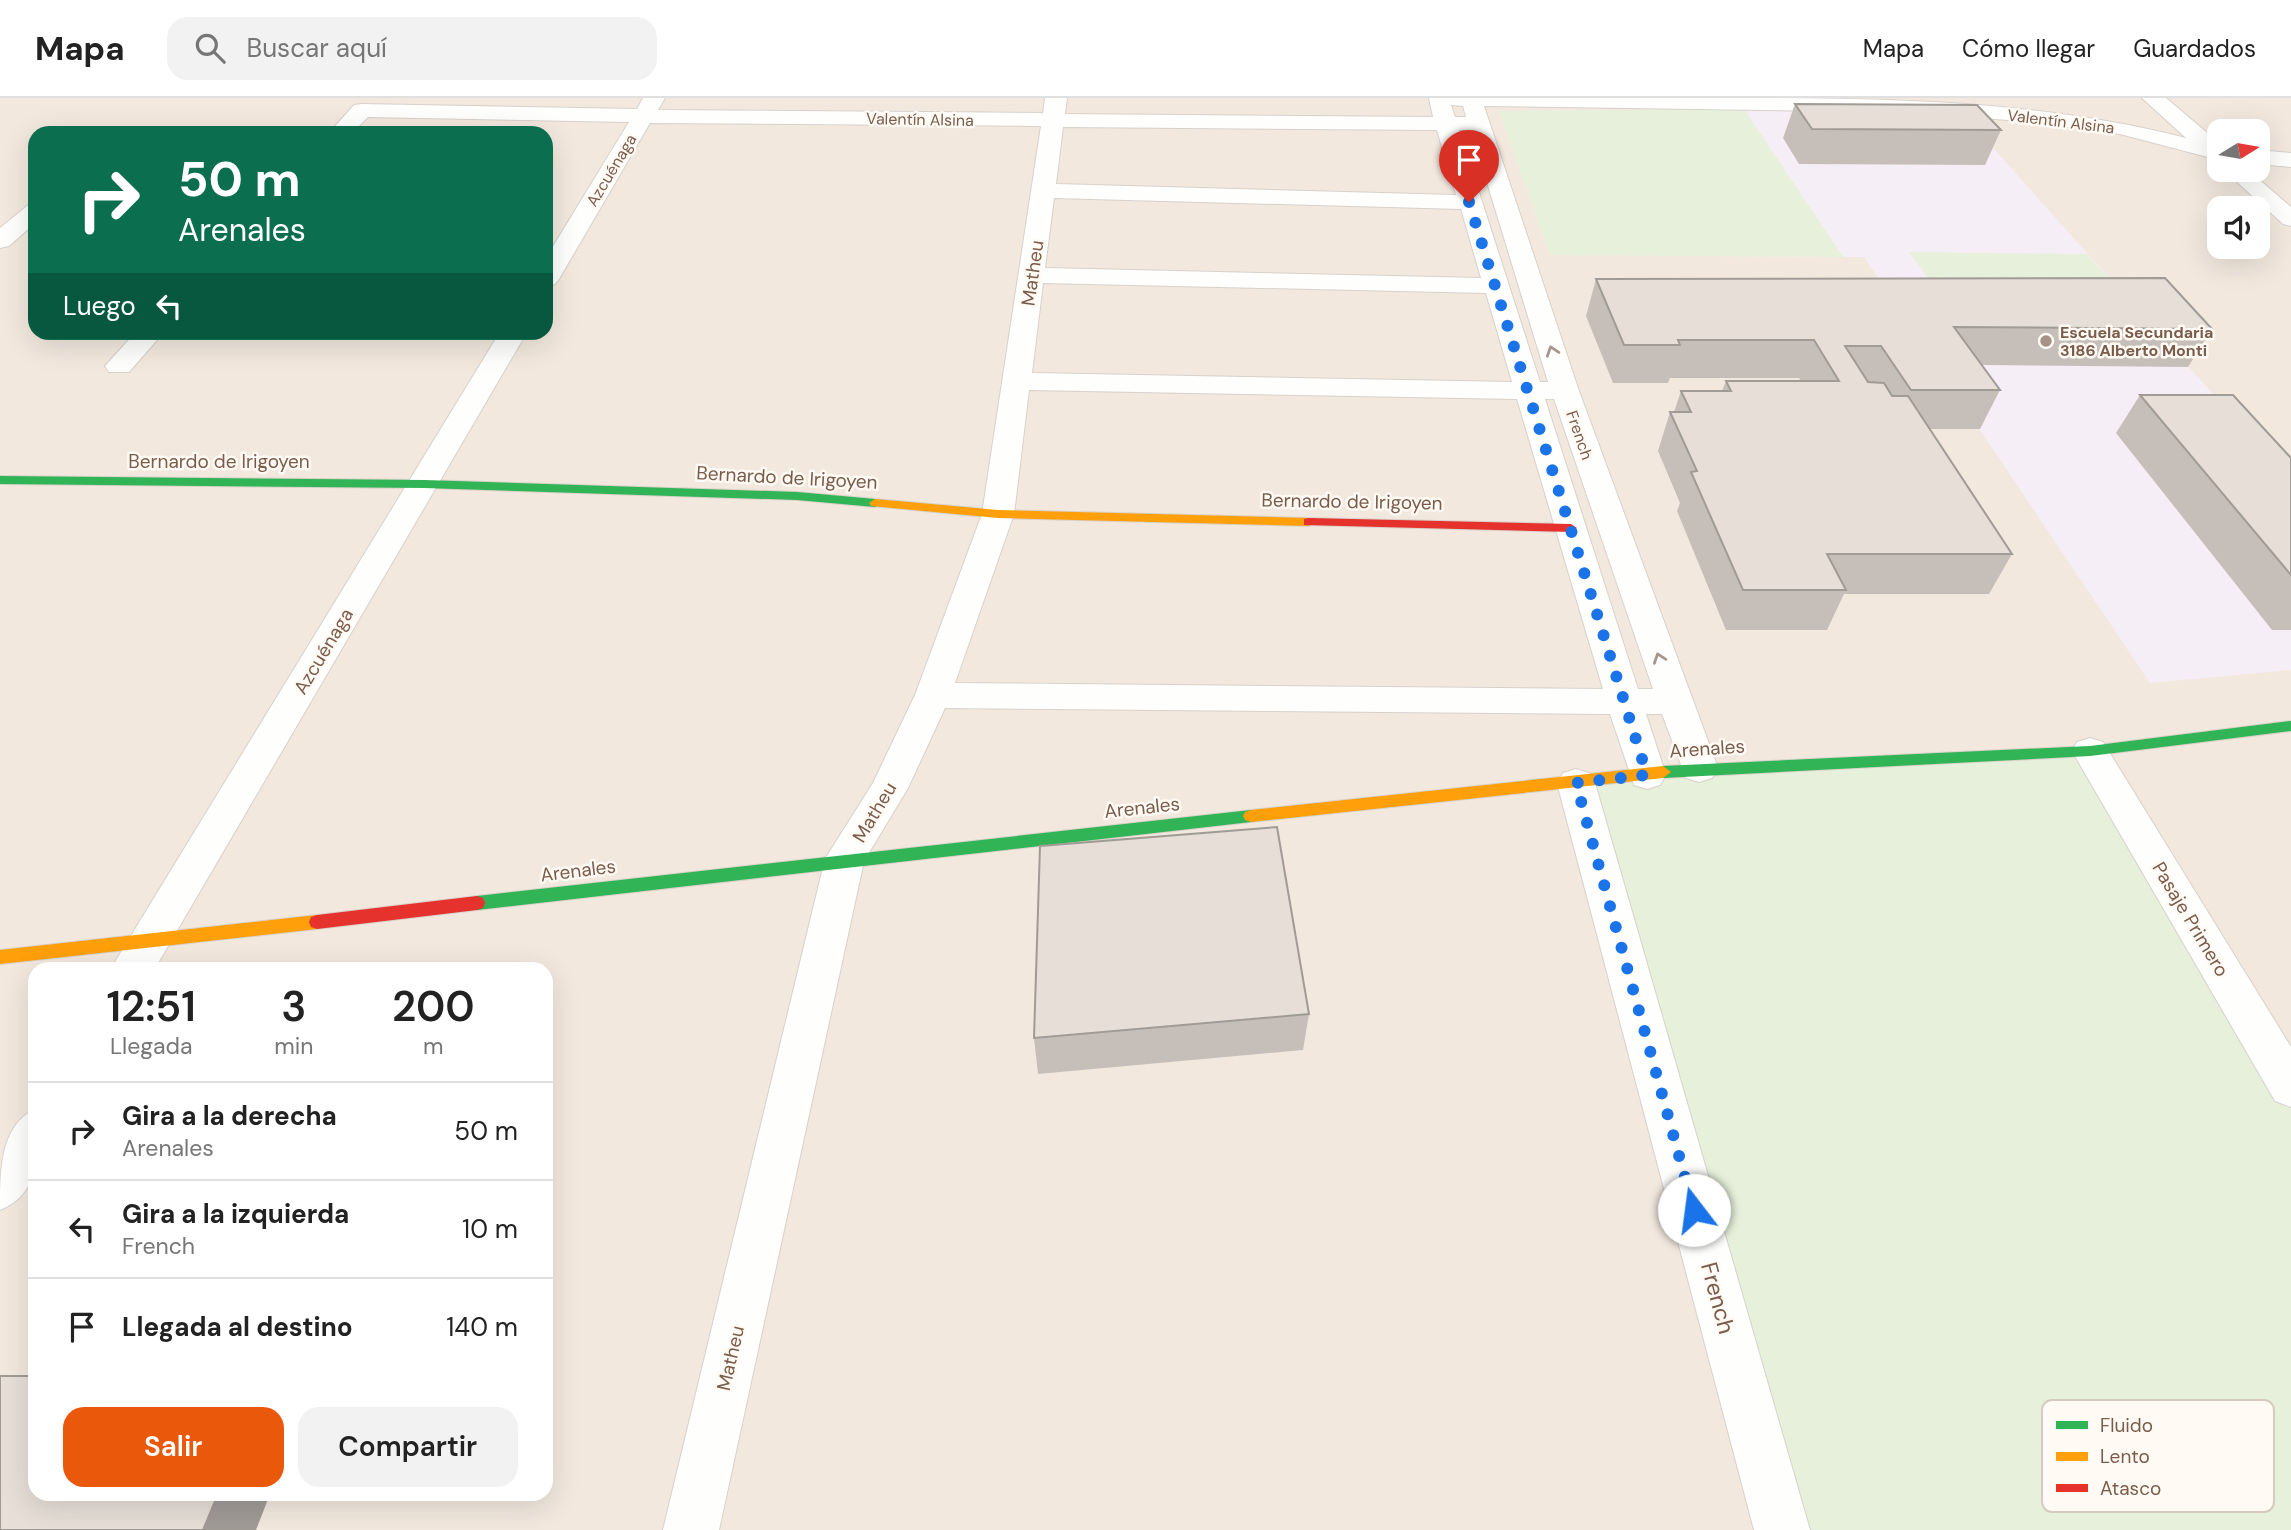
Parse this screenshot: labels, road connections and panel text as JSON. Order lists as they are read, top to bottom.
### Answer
{
  "streets": {
    "street": [
      "Valentín Alsina",
      "Azcuénaga",
      "Matheu",
      "French",
      "Bernardo de Irigoyen",
      "Arenales",
      "Pasaje Primero"
    ]
  },
  "crossings": [
    ["Valentín Alsina", "Azcuénaga"],
    ["Valentín Alsina", "Matheu"],
    ["Valentín Alsina", "French"],
    ["Azcuénaga", "Bernardo de Irigoyen"],
    ["Azcuénaga", "Arenales"],
    ["Matheu", "Bernardo de Irigoyen"],
    ["Matheu", "Arenales"],
    ["French", "Bernardo de Irigoyen"],
    ["French", "Arenales"],
    ["Arenales", "Pasaje Primero"]
  ],
  "places": ["Escuela Secundaria 3186 Alberto Monti"],
  "legend": ["Fluido", "Lento", "Atasco"],
  "north": "right",
  "page": {
    "header": "Mapa",
    "search": "Buscar aquí",
    "nav": ["Mapa", "Cómo llegar", "Guardados"],
    "turn": ["50 m", "Arenales"],
    "then": "Luego",
    "eta": [
      "12:51",
      "Llegada",
      "3",
      "min",
      "200",
      "m"
    ],
    "list": [
      {
        "name": "Gira a la derecha",
        "note": "Arenales",
        "value": "50 m"
      },
      {
        "name": "Gira a la izquierda",
        "note": "French",
        "value": "10 m"
      },
      {
        "name": "Llegada al destino",
        "value": "140 m"
      }
    ],
    "buttons": ["Salir", "Compartir"]
  }
}
